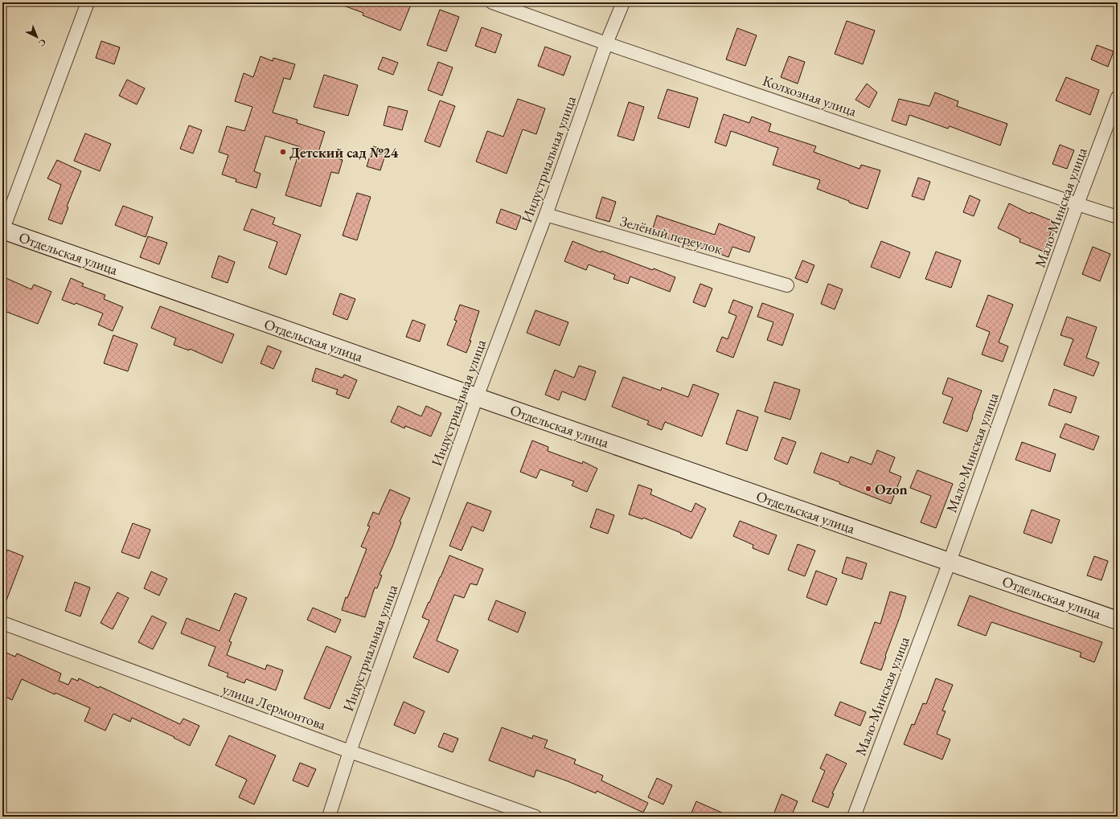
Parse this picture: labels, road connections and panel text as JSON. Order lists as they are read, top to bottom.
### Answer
{
  "streets": {
    "street": [
      "Колхозная улица",
      "Индустриальная улица",
      "Мало-Минская улица",
      "Зелёный переулок",
      "Отдельская улица",
      "улица Лермонтова"
    ]
  },
  "crossings": [
    ["Колхозная улица", "Индустриальная улица"],
    ["Колхозная улица", "Мало-Минская улица"],
    ["Индустриальная улица", "Зелёный переулок"],
    ["Индустриальная улица", "Отдельская улица"],
    ["Индустриальная улица", "улица Лермонтова"],
    ["Мало-Минская улица", "Отдельская улица"]
  ],
  "places": ["Детский сад №24", "Ozon"],
  "north": "bottom right"
}
